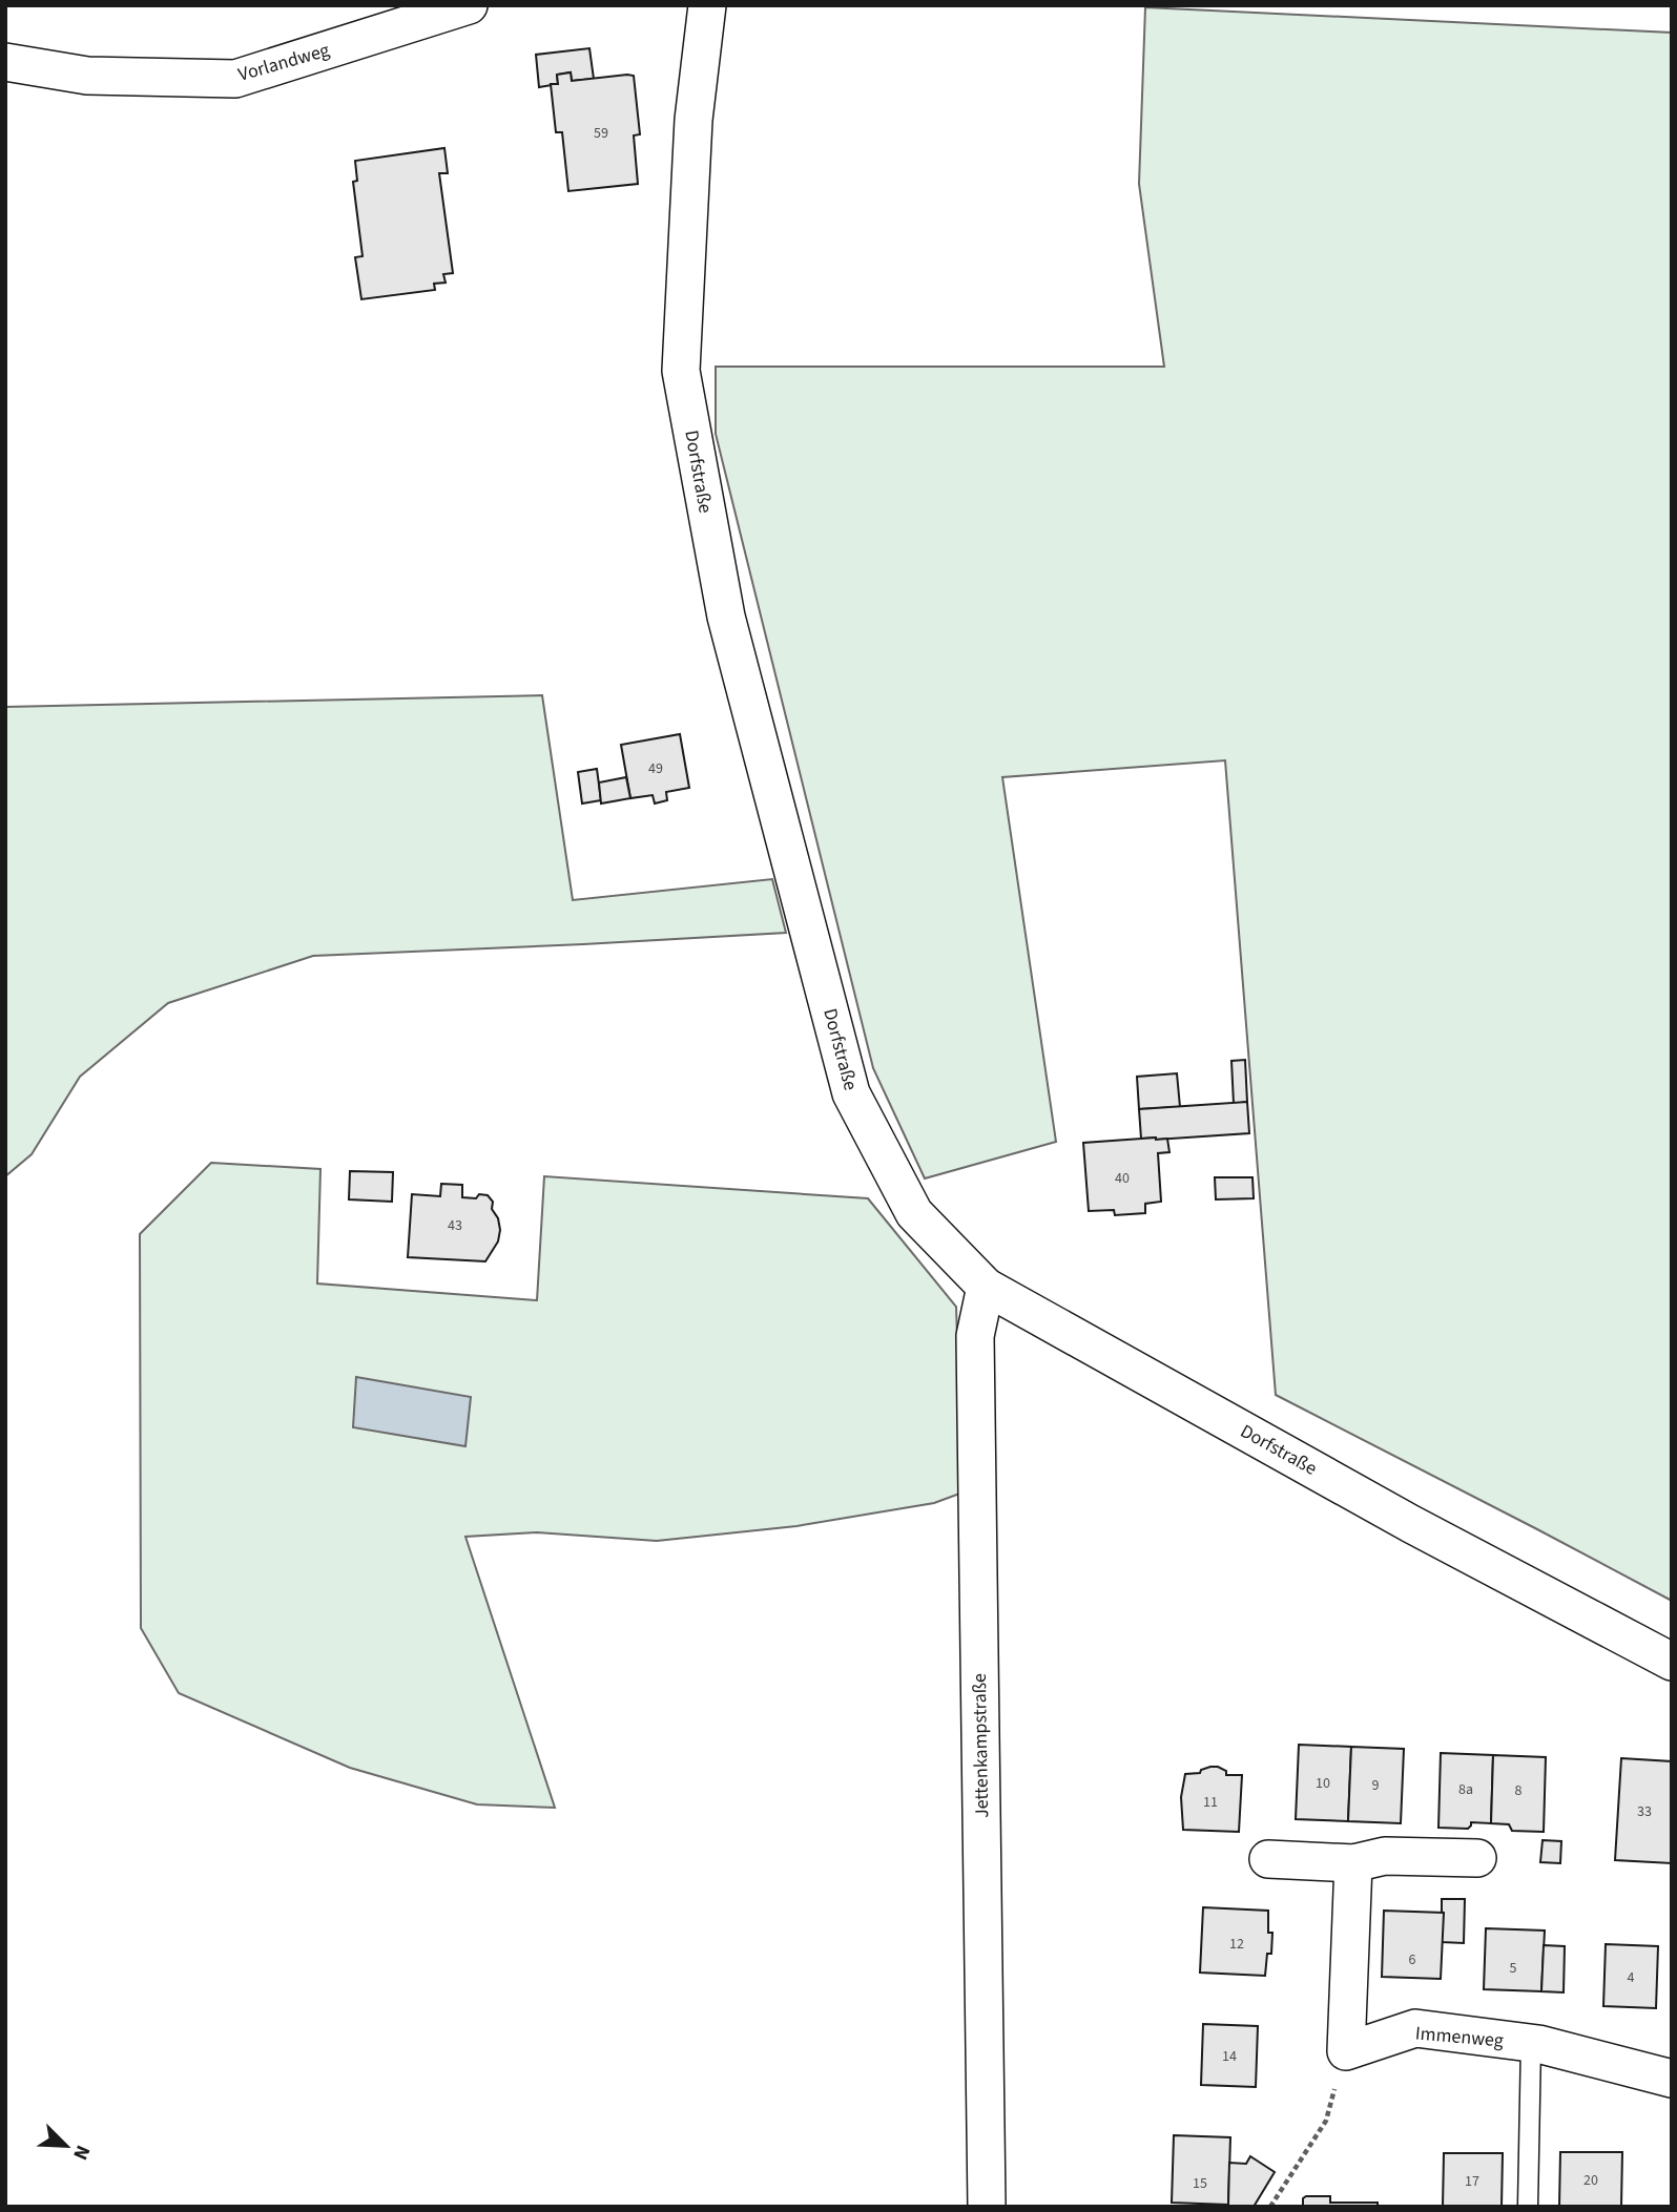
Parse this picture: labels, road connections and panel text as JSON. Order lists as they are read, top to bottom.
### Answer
{
  "streets": {
    "street": [
      "Vorlandweg",
      "Dorfstraße",
      "Jettenkampstraße",
      "Immenweg"
    ]
  },
  "crossings": [
    ["Dorfstraße", "Jettenkampstraße"]
  ],
  "house_numbers": [
    "59",
    "49",
    "40",
    "43",
    "10",
    "9",
    "8a",
    "8",
    "11",
    "33",
    "12",
    "6",
    "5",
    "4",
    "14",
    "20",
    "17",
    "15"
  ],
  "north": "bottom right"
}
